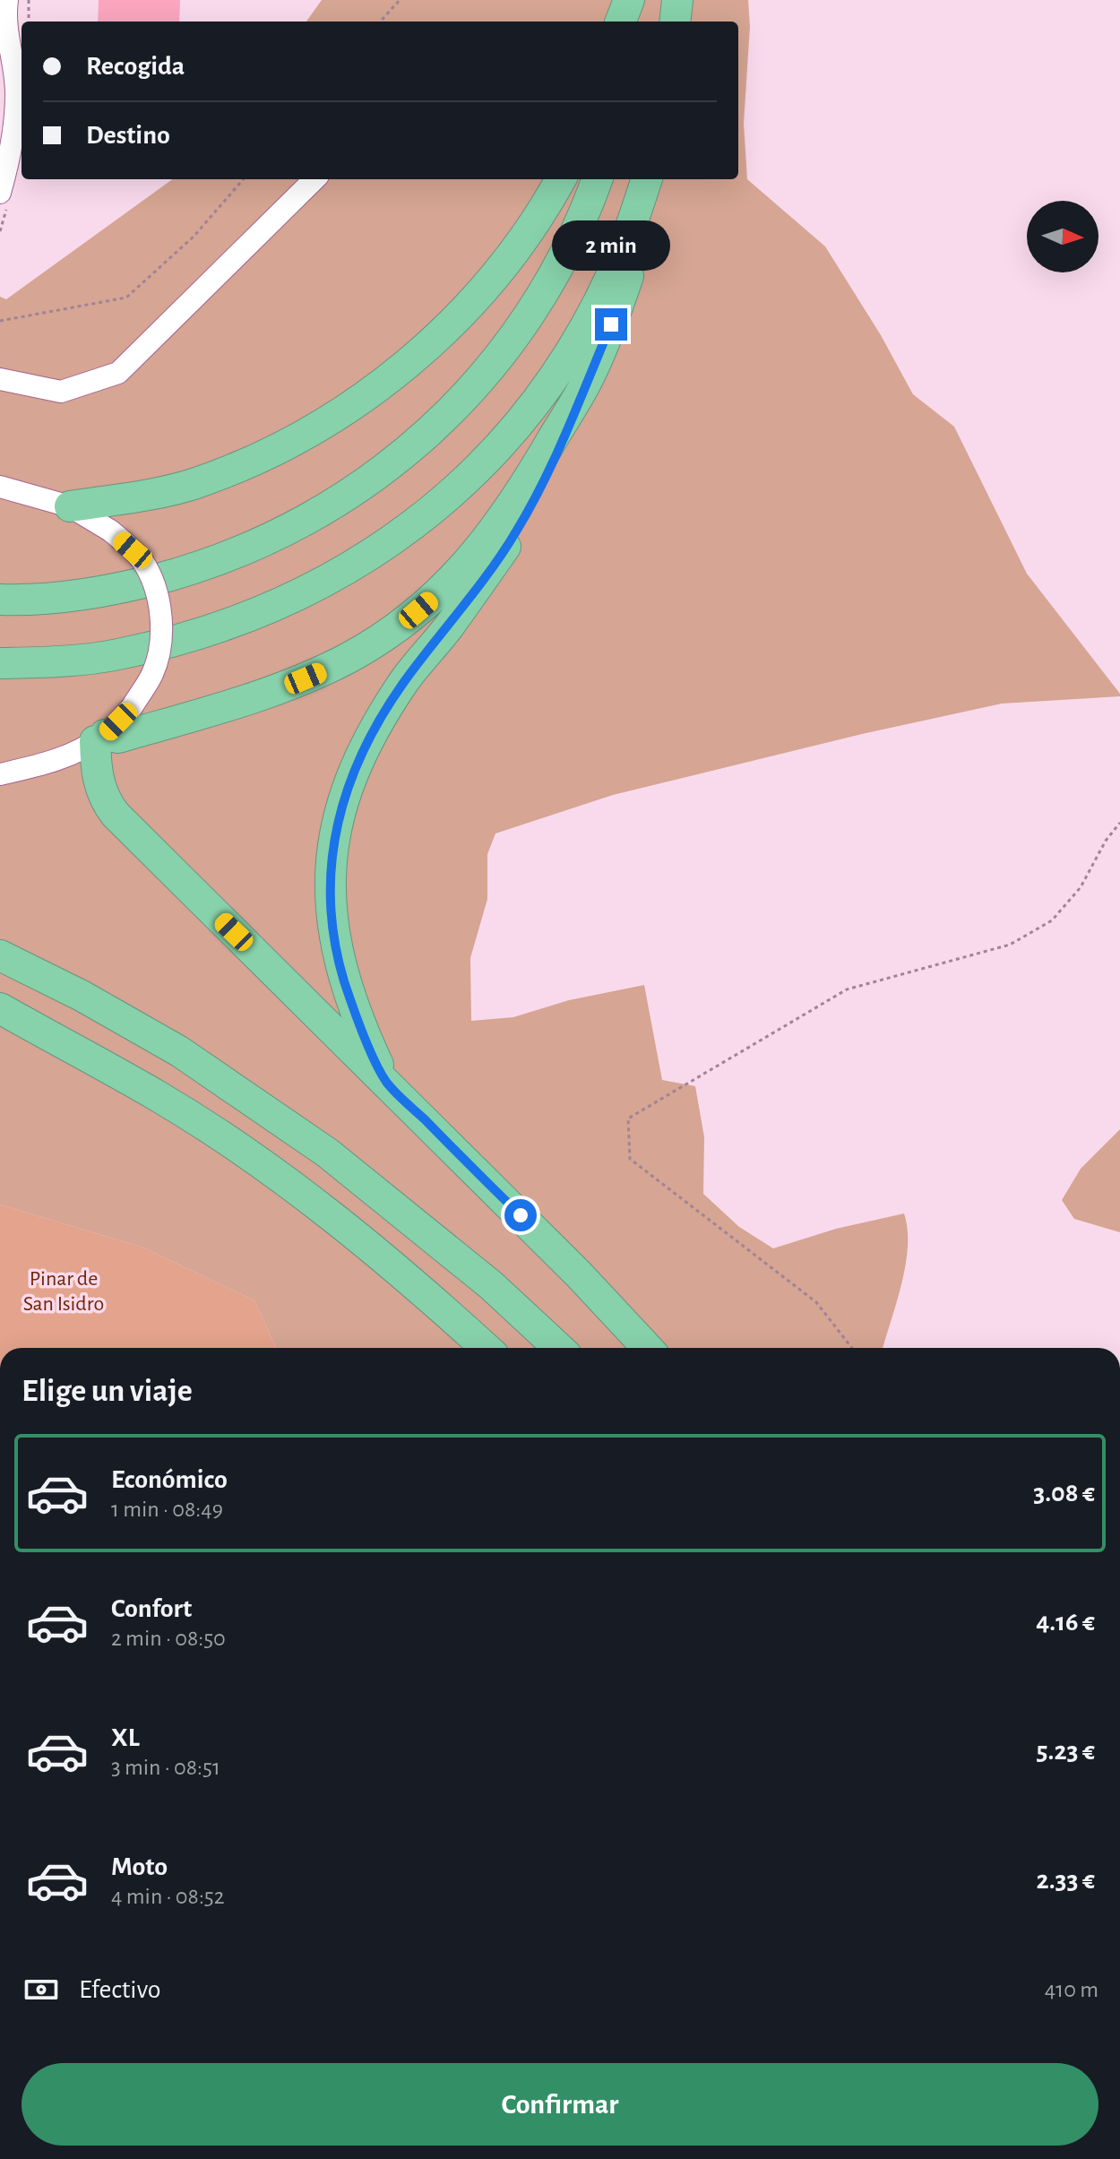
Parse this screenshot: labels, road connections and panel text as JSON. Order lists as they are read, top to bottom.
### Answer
{
  "parks": ["Pinar de San Isidro"],
  "north": "right",
  "page": {
    "banner": ["Recogida", "Destino"],
    "bubble": "2 min",
    "heading": "Elige un viaje",
    "list": [
      {
        "name": "Económico",
        "note": "1 min · 08:49",
        "value": "3.08 €"
      },
      {
        "name": "Confort",
        "note": "2 min · 08:50",
        "value": "4.16 €"
      },
      {
        "name": "XL",
        "note": "3 min · 08:51",
        "value": "5.23 €"
      },
      {
        "name": "Moto",
        "note": "4 min · 08:52",
        "value": "2.33 €"
      }
    ],
    "pay": ["Efectivo", "410 m"],
    "buttons": "Confirmar"
  }
}
